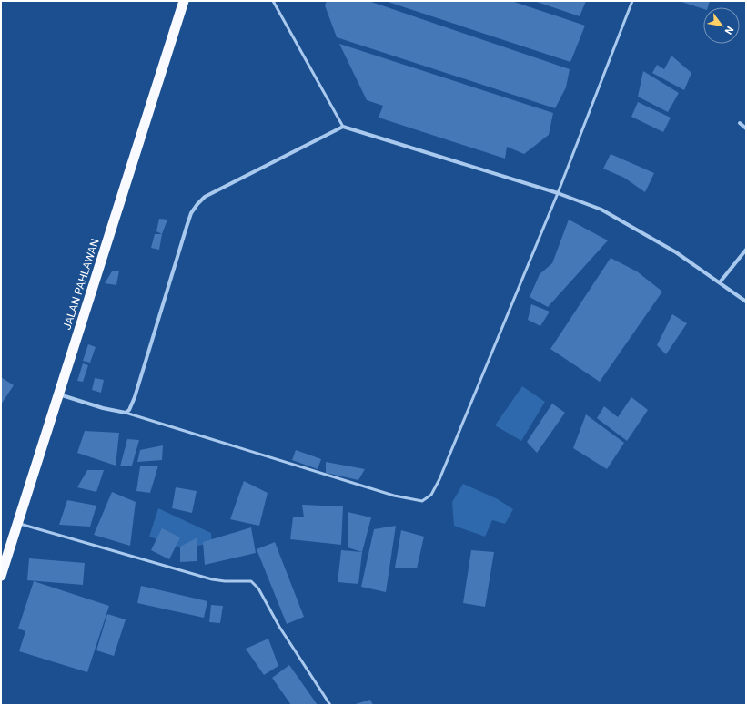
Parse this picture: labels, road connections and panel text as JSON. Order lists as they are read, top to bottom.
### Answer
{
  "streets": {
    "highway": ["JALAN PAHLAWAN"]
  },
  "north": "bottom right"
}
